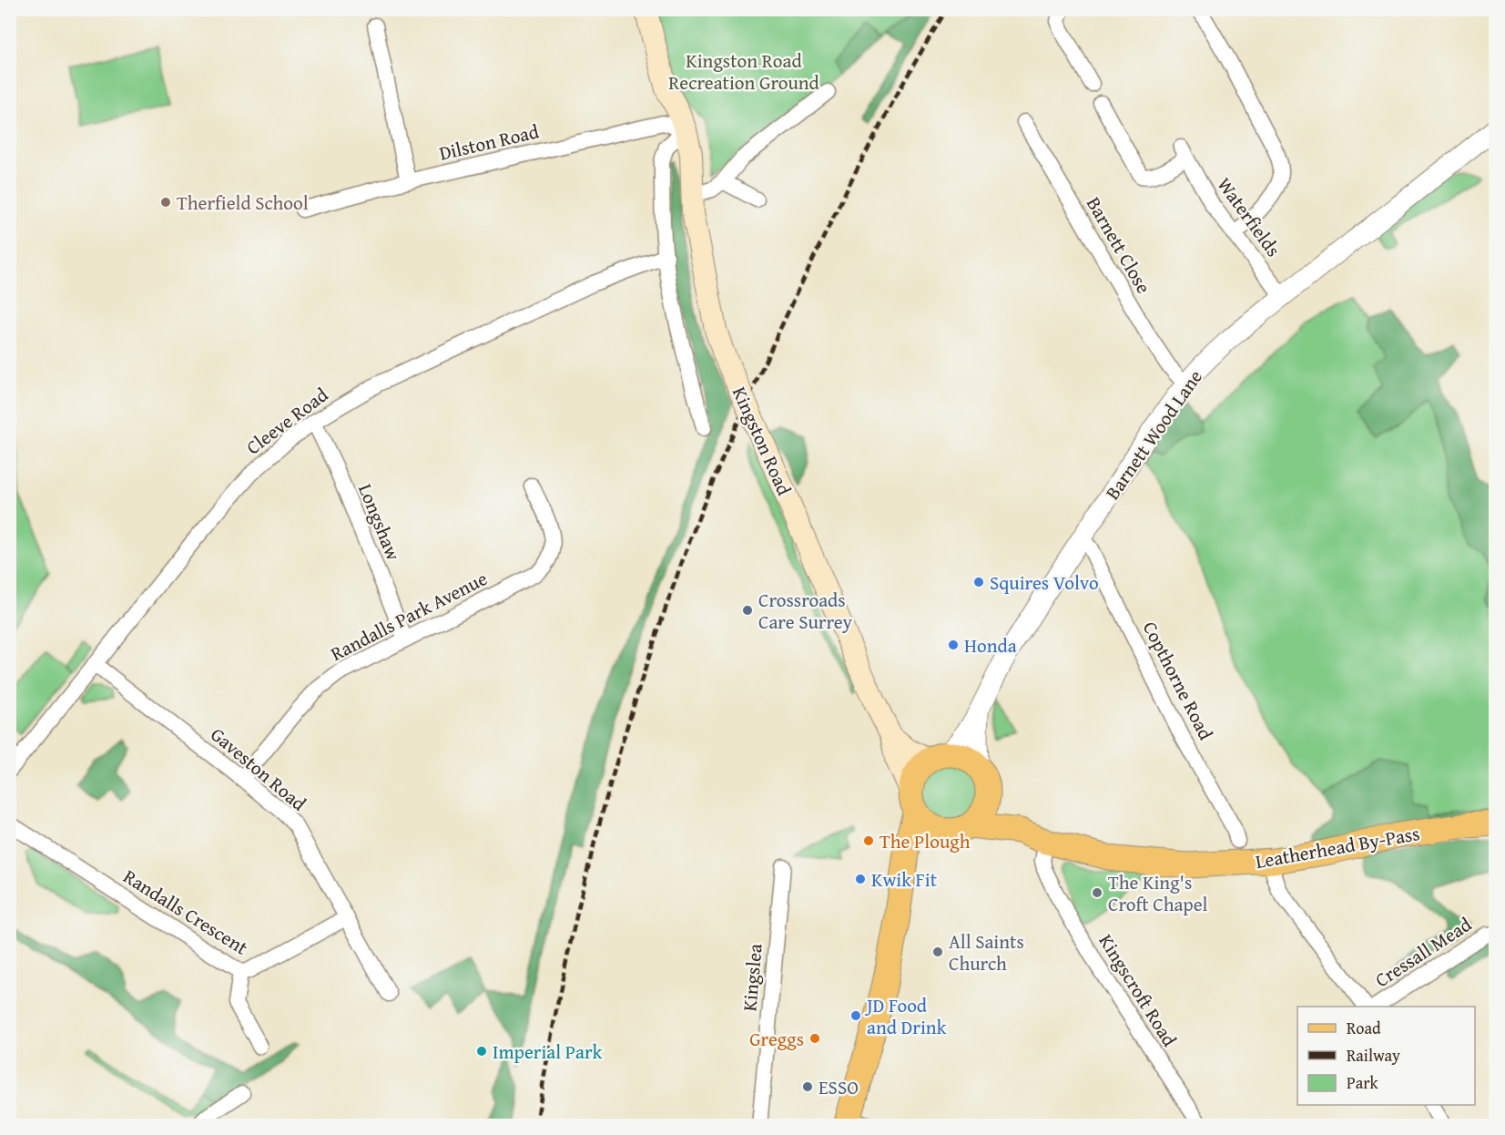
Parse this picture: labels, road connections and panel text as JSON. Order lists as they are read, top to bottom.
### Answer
{
  "streets": {
    "main road": ["Kingston Road", "Leatherhead By-Pass"],
    "street": [
      "Dilston Road",
      "Waterfields",
      "Barnett Close",
      "Cleeve Road",
      "Barnett Wood Lane",
      "Longshaw",
      "Randalls Park Avenue",
      "Copthorne Road",
      "Gaveston Road",
      "Randalls Crescent",
      "Cressall Mead",
      "Kingslea",
      "Kingscroft Road"
    ]
  },
  "crossings": [
    ["Dilston Road", "Kingston Road"],
    ["Waterfields", "Barnett Wood Lane"],
    ["Barnett Close", "Barnett Wood Lane"],
    ["Cleeve Road", "Longshaw"],
    ["Cleeve Road", "Gaveston Road"],
    ["Barnett Wood Lane", "Kingston Road"],
    ["Barnett Wood Lane", "Copthorne Road"],
    ["Longshaw", "Randalls Park Avenue"],
    ["Randalls Park Avenue", "Gaveston Road"],
    ["Gaveston Road", "Randalls Crescent"],
    ["Leatherhead By-Pass", "Kingscroft Road"]
  ],
  "parks": ["Kingston Road Recreation Ground"],
  "places": [
    "Therfield School",
    "Squires Volvo",
    "Crossroads Care Surrey",
    "Honda",
    "The Plough",
    "Kwik Fit",
    "The King's Croft Chapel",
    "All Saints Church",
    "JD Food and Drink",
    "Greggs",
    "Imperial Park",
    "ESSO"
  ],
  "legend": ["Road", "Railway", "Park"]
}
